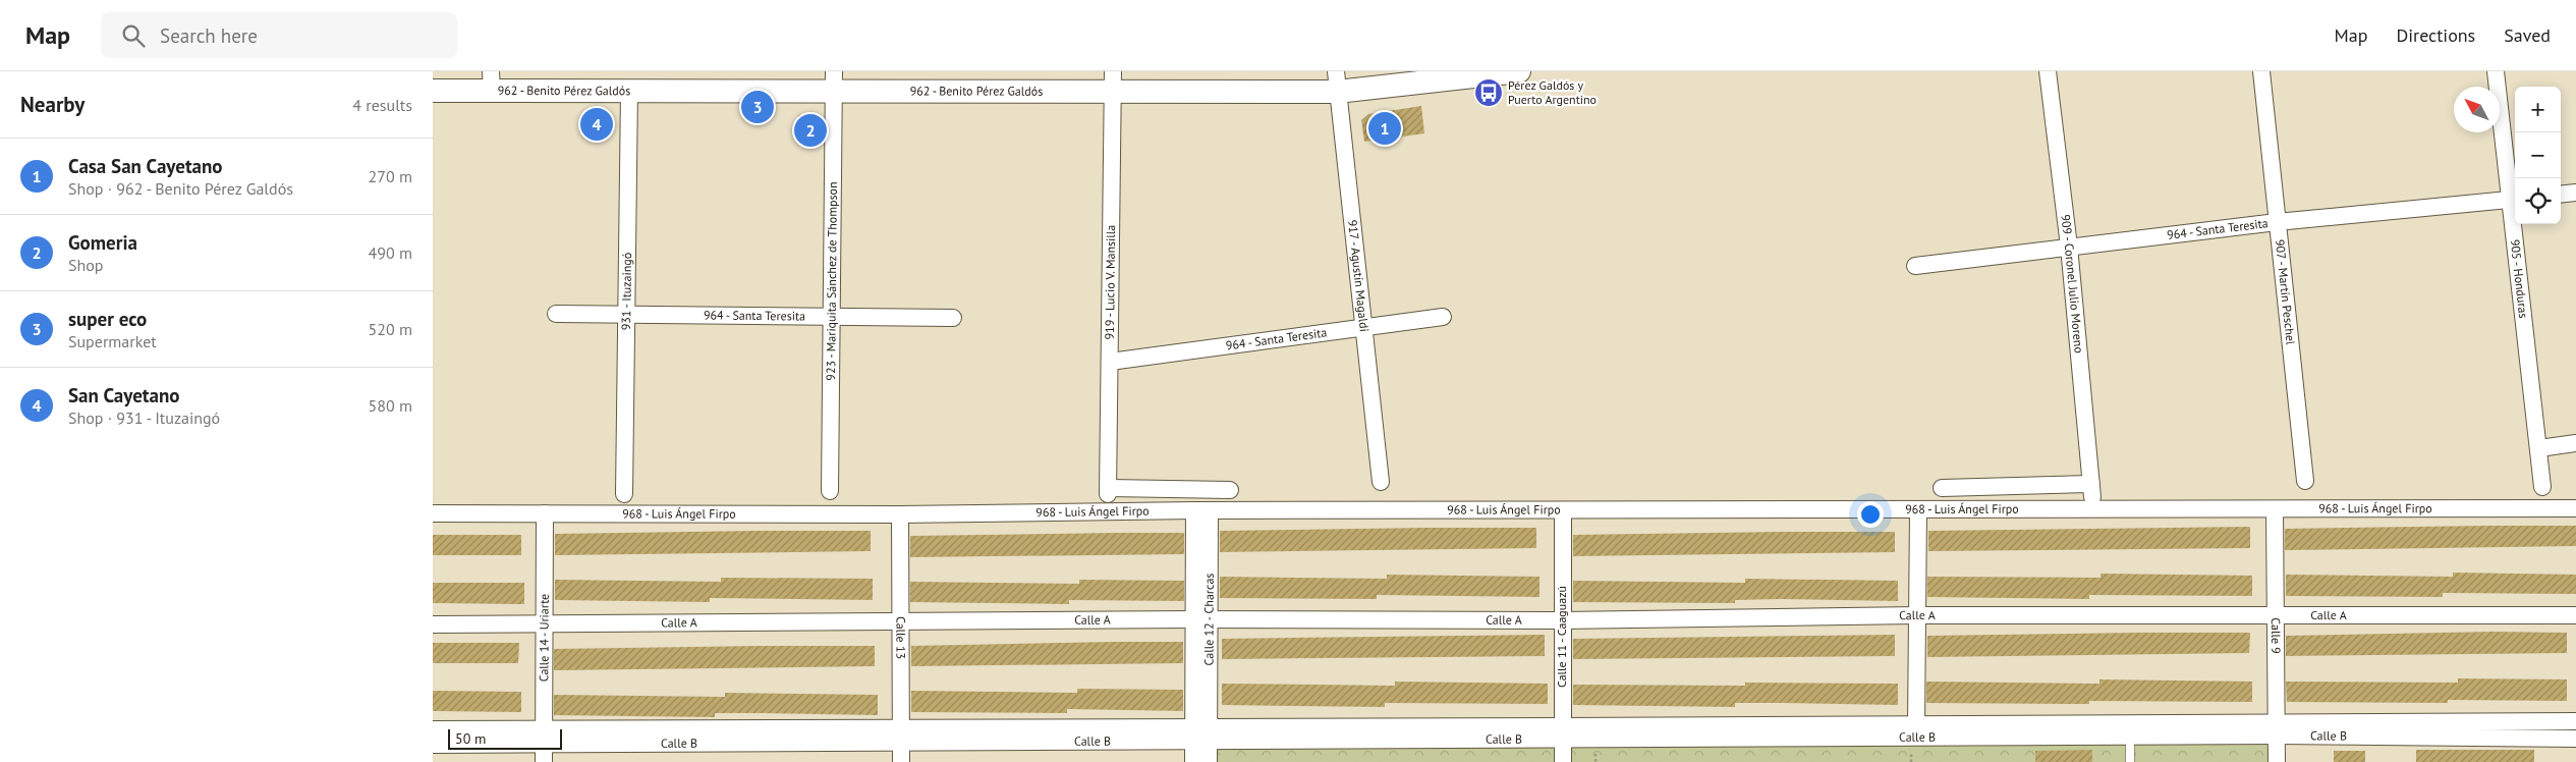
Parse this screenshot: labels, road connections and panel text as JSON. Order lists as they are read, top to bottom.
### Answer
{
  "streets": {
    "main road": ["962 - Benito Pérez Galdós"],
    "street": [
      "964 - Santa Teresita",
      "917 - Agustín Magaldi",
      "905 - Honduras",
      "923 - Mariquita Sánchez de Thompson",
      "919 - Lucio V. Mansilla",
      "909 - Coronel Julio Moreno",
      "907 - Martín Peschel",
      "931 - Ituzaingó",
      "968 - Luis Ángel Firpo",
      "Calle A",
      "Calle 12 - Charcas",
      "Calle 9",
      "Calle 11 - Caaguazú",
      "Calle 14 - Uriarte",
      "Calle 13",
      "Calle B"
    ]
  },
  "crossings": [
    ["962 - Benito Pérez Galdós", "917 - Agustín Magaldi"],
    ["962 - Benito Pérez Galdós", "923 - Mariquita Sánchez de Thompson"],
    ["962 - Benito Pérez Galdós", "919 - Lucio V. Mansilla"],
    ["962 - Benito Pérez Galdós", "931 - Ituzaingó"],
    ["964 - Santa Teresita", "917 - Agustín Magaldi"],
    ["964 - Santa Teresita", "905 - Honduras"],
    ["964 - Santa Teresita", "923 - Mariquita Sánchez de Thompson"],
    ["964 - Santa Teresita", "919 - Lucio V. Mansilla"],
    ["964 - Santa Teresita", "909 - Coronel Julio Moreno"],
    ["964 - Santa Teresita", "907 - Martín Peschel"],
    ["964 - Santa Teresita", "931 - Ituzaingó"],
    ["968 - Luis Ángel Firpo", "Calle 12 - Charcas"],
    ["968 - Luis Ángel Firpo", "Calle 9"],
    ["968 - Luis Ángel Firpo", "Calle 11 - Caaguazú"],
    ["968 - Luis Ángel Firpo", "Calle 14 - Uriarte"],
    ["968 - Luis Ángel Firpo", "Calle 13"],
    ["Calle A", "Calle 12 - Charcas"],
    ["Calle A", "Calle 9"],
    ["Calle A", "Calle 11 - Caaguazú"],
    ["Calle A", "Calle 14 - Uriarte"],
    ["Calle A", "Calle 13"],
    ["Calle 12 - Charcas", "Calle B"],
    ["Calle 9", "Calle B"],
    ["Calle 11 - Caaguazú", "Calle B"],
    ["Calle 14 - Uriarte", "Calle B"],
    ["Calle 13", "Calle B"]
  ],
  "places": {
    "bus stop": ["Pérez Galdós y Puerto Argentino"]
  },
  "scale_bar": "50 m",
  "north": "top left",
  "page": {
    "header": "Map",
    "search": "Search here",
    "nav": ["Map", "Directions", "Saved"],
    "heading": ["Nearby", "4 results"],
    "map_buttons": ["+", "−"],
    "pins": [
      "3",
      "4",
      "1",
      "2"
    ],
    "list": [
      {
        "mark": "1",
        "name": "Casa San Cayetano",
        "note": "Shop · 962 - Benito Pérez Galdós",
        "value": "270 m"
      },
      {
        "mark": "2",
        "name": "Gomeria",
        "note": "Shop",
        "value": "490 m"
      },
      {
        "mark": "3",
        "name": "super eco",
        "note": "Supermarket",
        "value": "520 m"
      },
      {
        "mark": "4",
        "name": "San Cayetano",
        "note": "Shop · 931 - Ituzaingó",
        "value": "580 m"
      }
    ],
    "scale": "50 m"
  }
}
